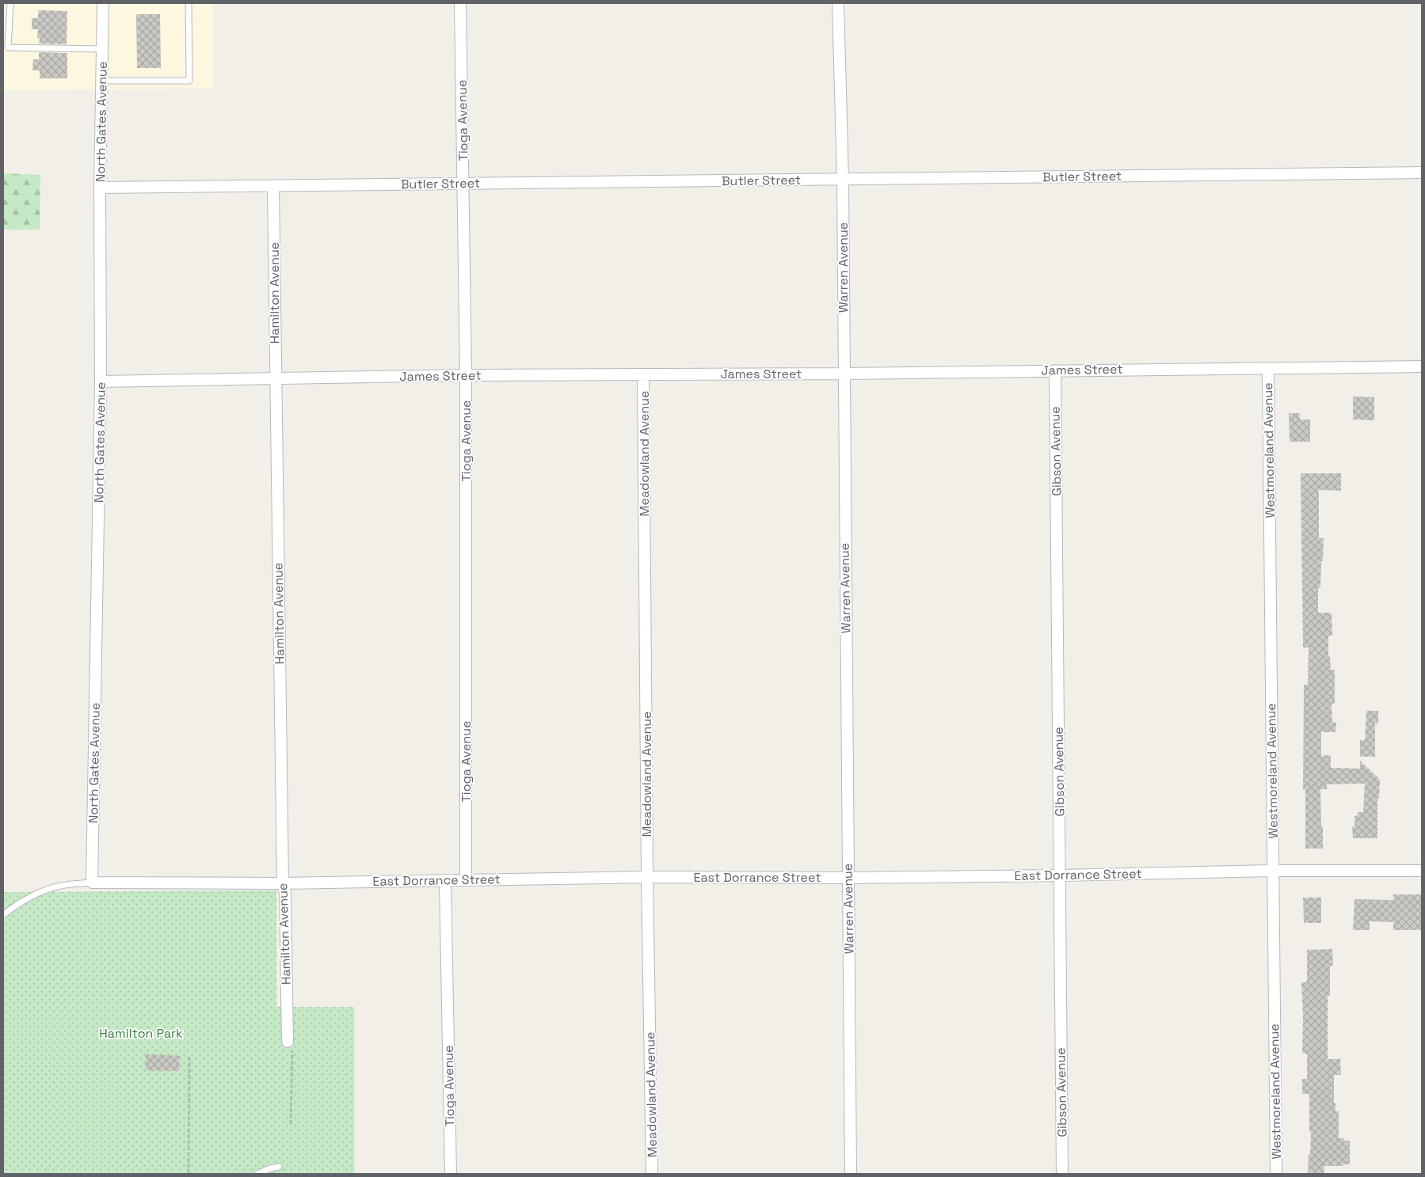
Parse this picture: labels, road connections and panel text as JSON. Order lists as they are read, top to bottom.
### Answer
{
  "streets": {
    "street": [
      "Tioga Avenue",
      "North Gates Avenue",
      "Butler Street",
      "Warren Avenue",
      "Hamilton Avenue",
      "James Street",
      "Westmoreland Avenue",
      "Gibson Avenue",
      "Meadowland Avenue",
      "East Dorrance Street"
    ]
  },
  "crossings": [
    ["Tioga Avenue", "Butler Street"],
    ["Tioga Avenue", "James Street"],
    ["Tioga Avenue", "East Dorrance Street"],
    ["North Gates Avenue", "Butler Street"],
    ["North Gates Avenue", "James Street"],
    ["North Gates Avenue", "East Dorrance Street"],
    ["Butler Street", "Warren Avenue"],
    ["Butler Street", "Hamilton Avenue"],
    ["Warren Avenue", "James Street"],
    ["Warren Avenue", "East Dorrance Street"],
    ["Hamilton Avenue", "James Street"],
    ["Hamilton Avenue", "East Dorrance Street"],
    ["James Street", "Westmoreland Avenue"],
    ["James Street", "Gibson Avenue"],
    ["James Street", "Meadowland Avenue"],
    ["Westmoreland Avenue", "East Dorrance Street"],
    ["Gibson Avenue", "East Dorrance Street"],
    ["Meadowland Avenue", "East Dorrance Street"]
  ],
  "parks": ["Hamilton Park"]
}
